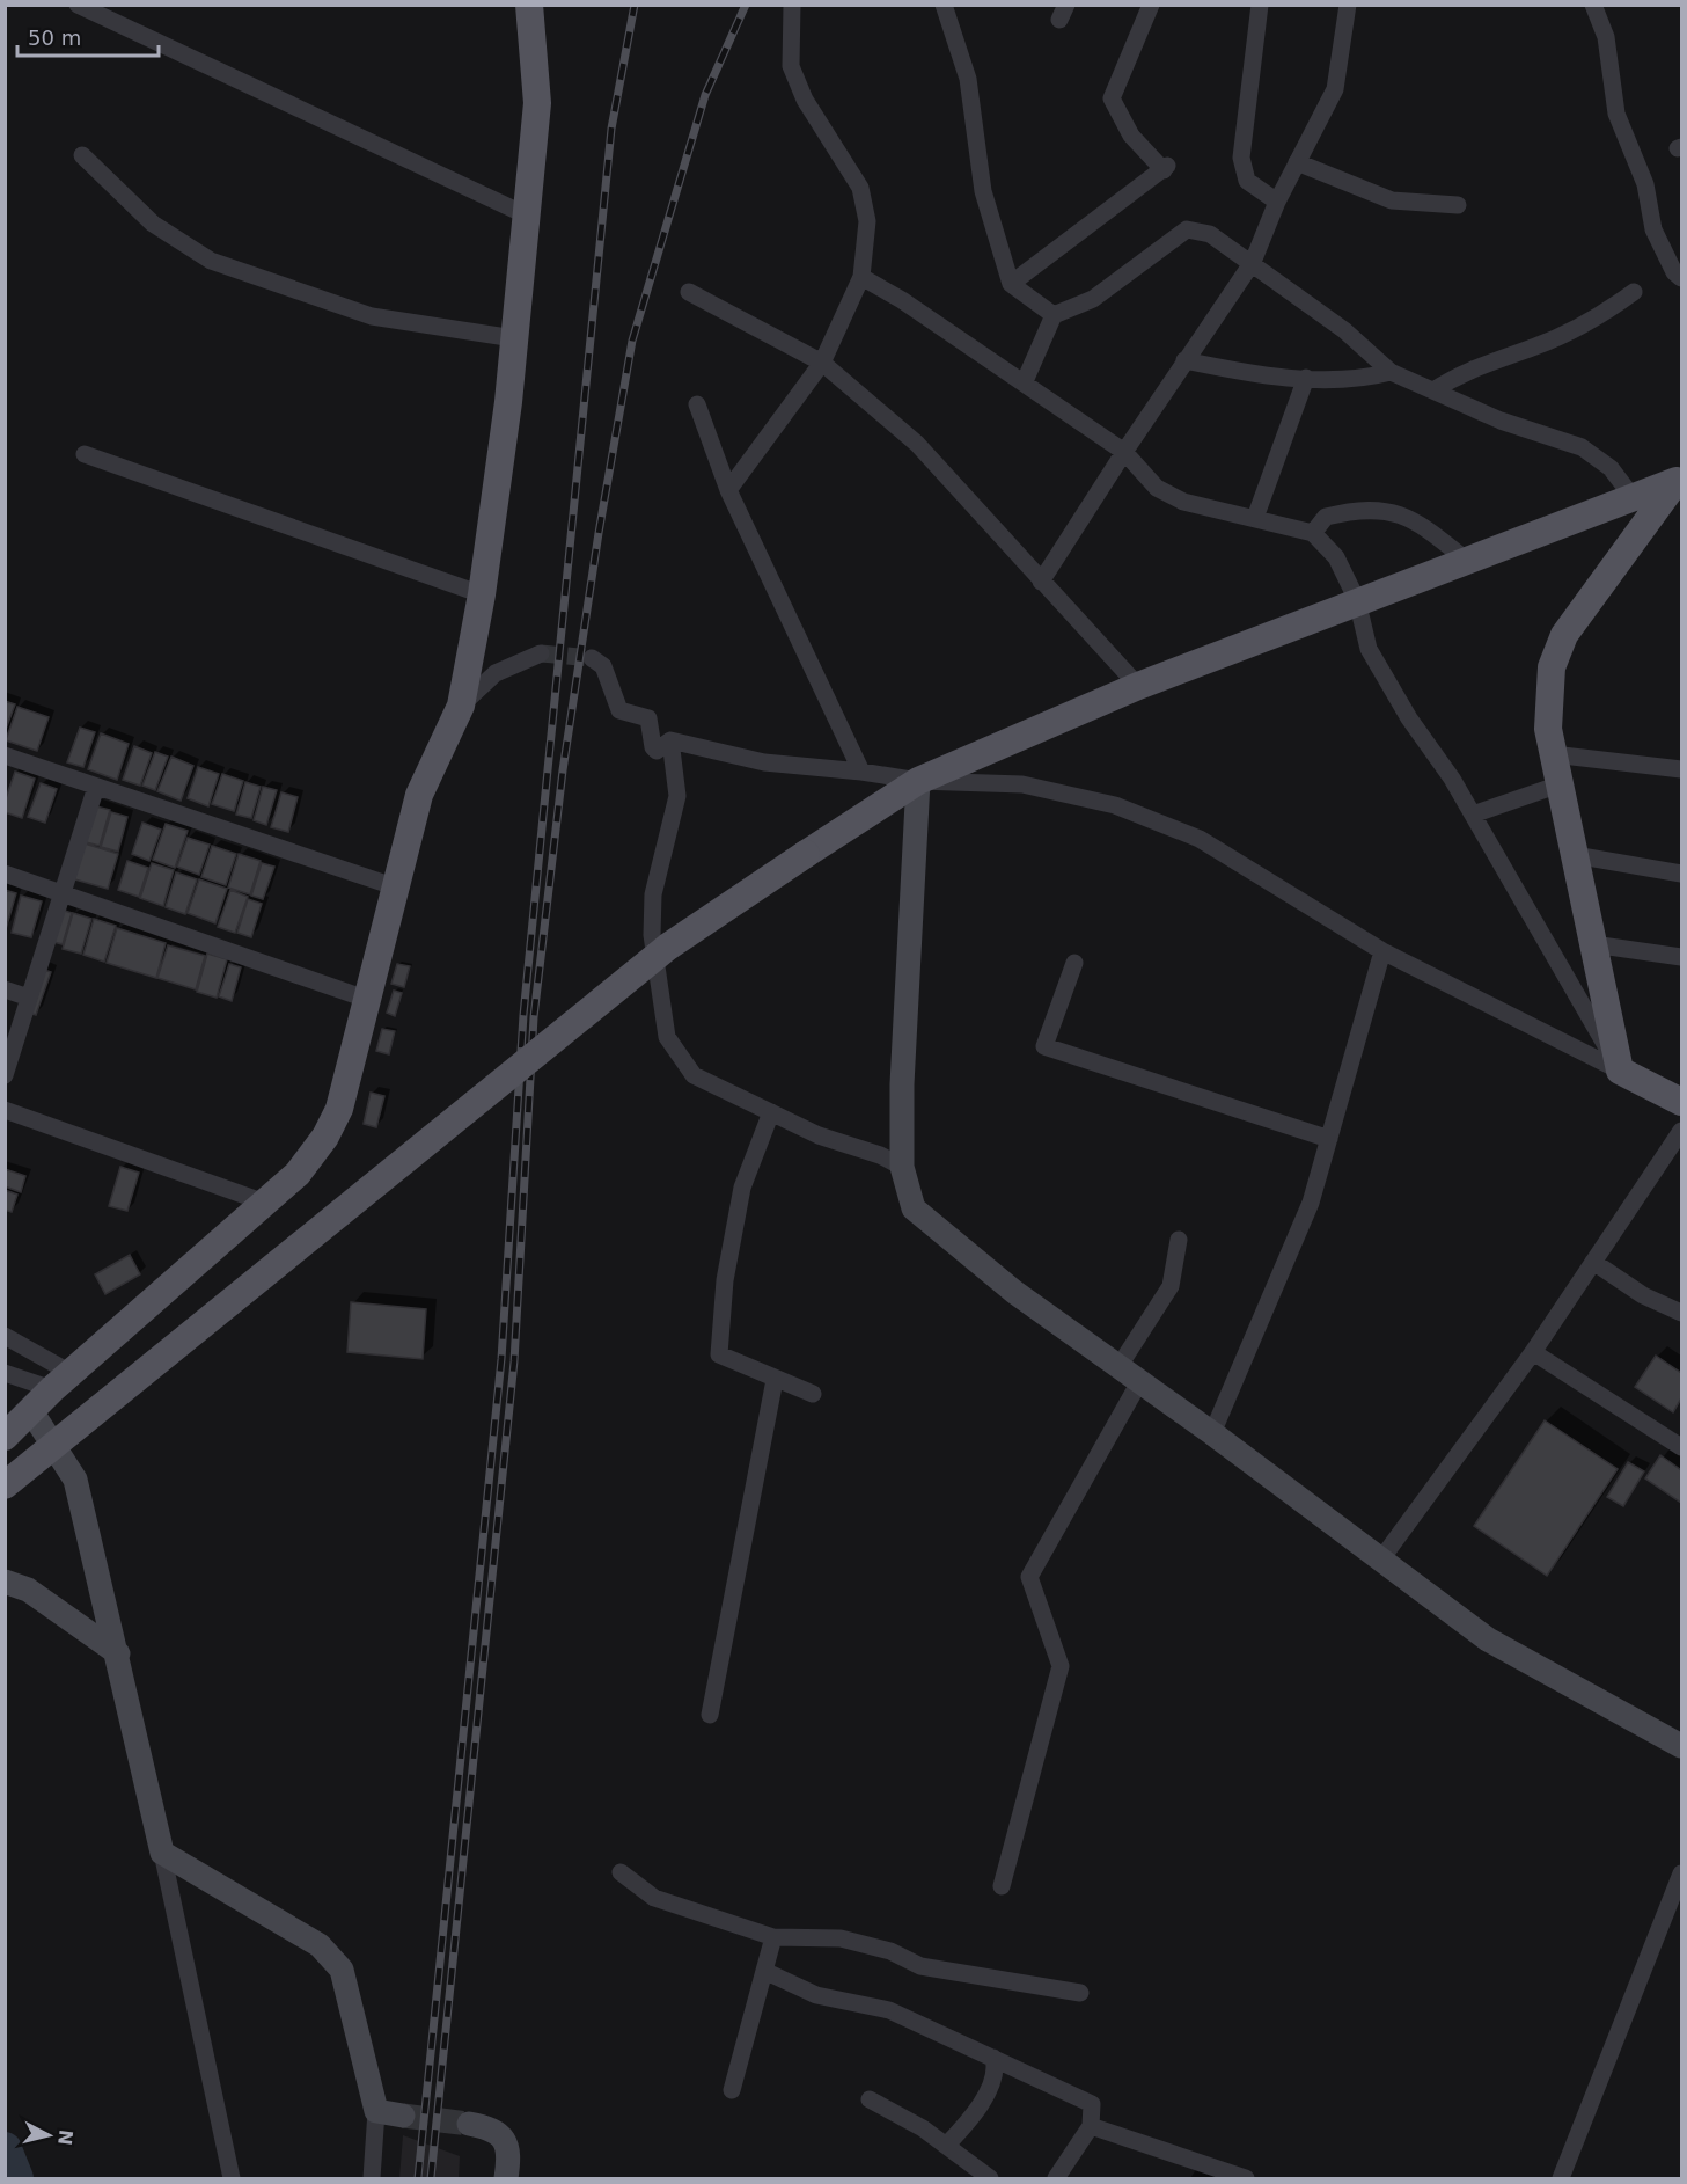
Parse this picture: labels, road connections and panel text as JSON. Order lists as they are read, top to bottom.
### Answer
{
  "scale_bar": "50 m",
  "north": "right"
}
